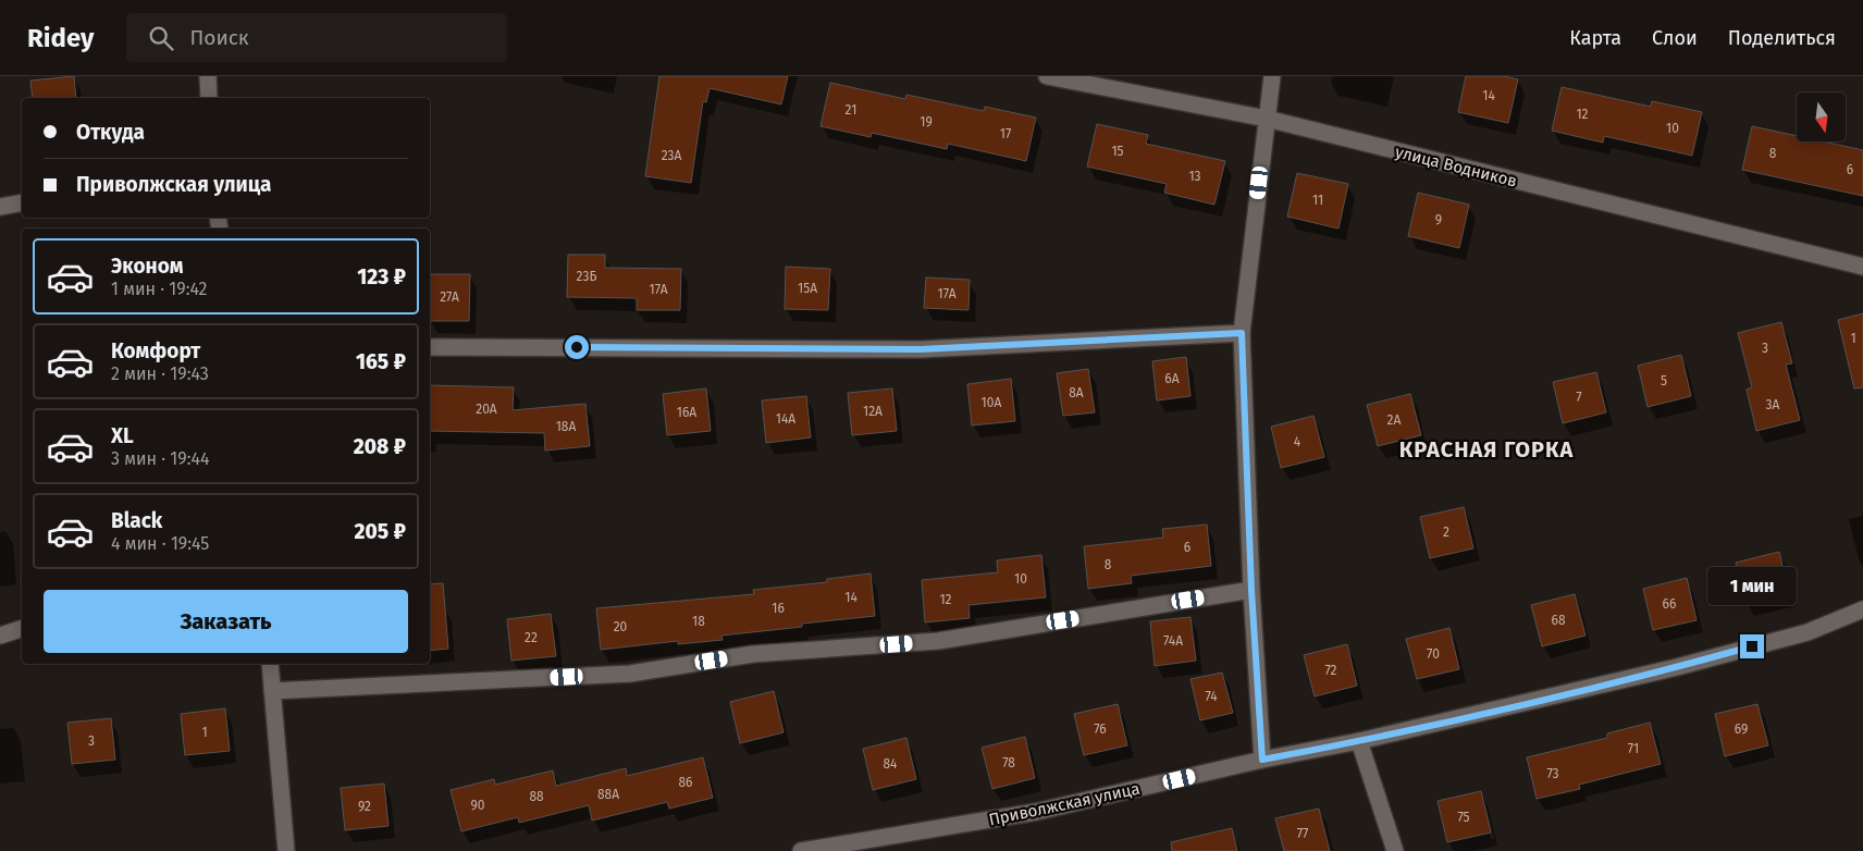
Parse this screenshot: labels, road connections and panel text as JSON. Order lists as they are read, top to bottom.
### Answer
{
  "streets": {
    "street": ["улица Водников", "Приволжская улица"]
  },
  "districts": ["КРАСНАЯ ГОРКА"],
  "house_numbers": [
    "14",
    "21",
    "12",
    "19",
    "10",
    "17",
    "15",
    "8",
    "23А",
    "6",
    "13",
    "11",
    "9",
    "23Б",
    "15А",
    "17А",
    "17А",
    "27А",
    "1",
    "3",
    "6А",
    "5",
    "8А",
    "7",
    "10А",
    "3А",
    "20А",
    "12А",
    "16А",
    "14А",
    "2А",
    "18А",
    "4",
    "2",
    "6",
    "8",
    "10",
    "14",
    "12",
    "66",
    "16",
    "68",
    "18",
    "20",
    "22",
    "74А",
    "70",
    "72",
    "74",
    "76",
    "69",
    "1",
    "3",
    "71",
    "78",
    "84",
    "73",
    "86",
    "88А",
    "88",
    "90",
    "92",
    "75",
    "77"
  ],
  "north": "bottom",
  "page": {
    "header": "Ridey",
    "search": "Поиск",
    "nav": ["Карта", "Слои", "Поделиться"],
    "banner": ["Откуда", "Приволжская улица"],
    "list": [
      {
        "name": "Эконом",
        "note": "1 мин · 19:42",
        "value": "123 ₽"
      },
      {
        "name": "Комфорт",
        "note": "2 мин · 19:43",
        "value": "165 ₽"
      },
      {
        "name": "XL",
        "note": "3 мин · 19:44",
        "value": "208 ₽"
      },
      {
        "name": "Black",
        "note": "4 мин · 19:45",
        "value": "205 ₽"
      }
    ],
    "bubble": "1 мин",
    "buttons": "Заказать"
  }
}
